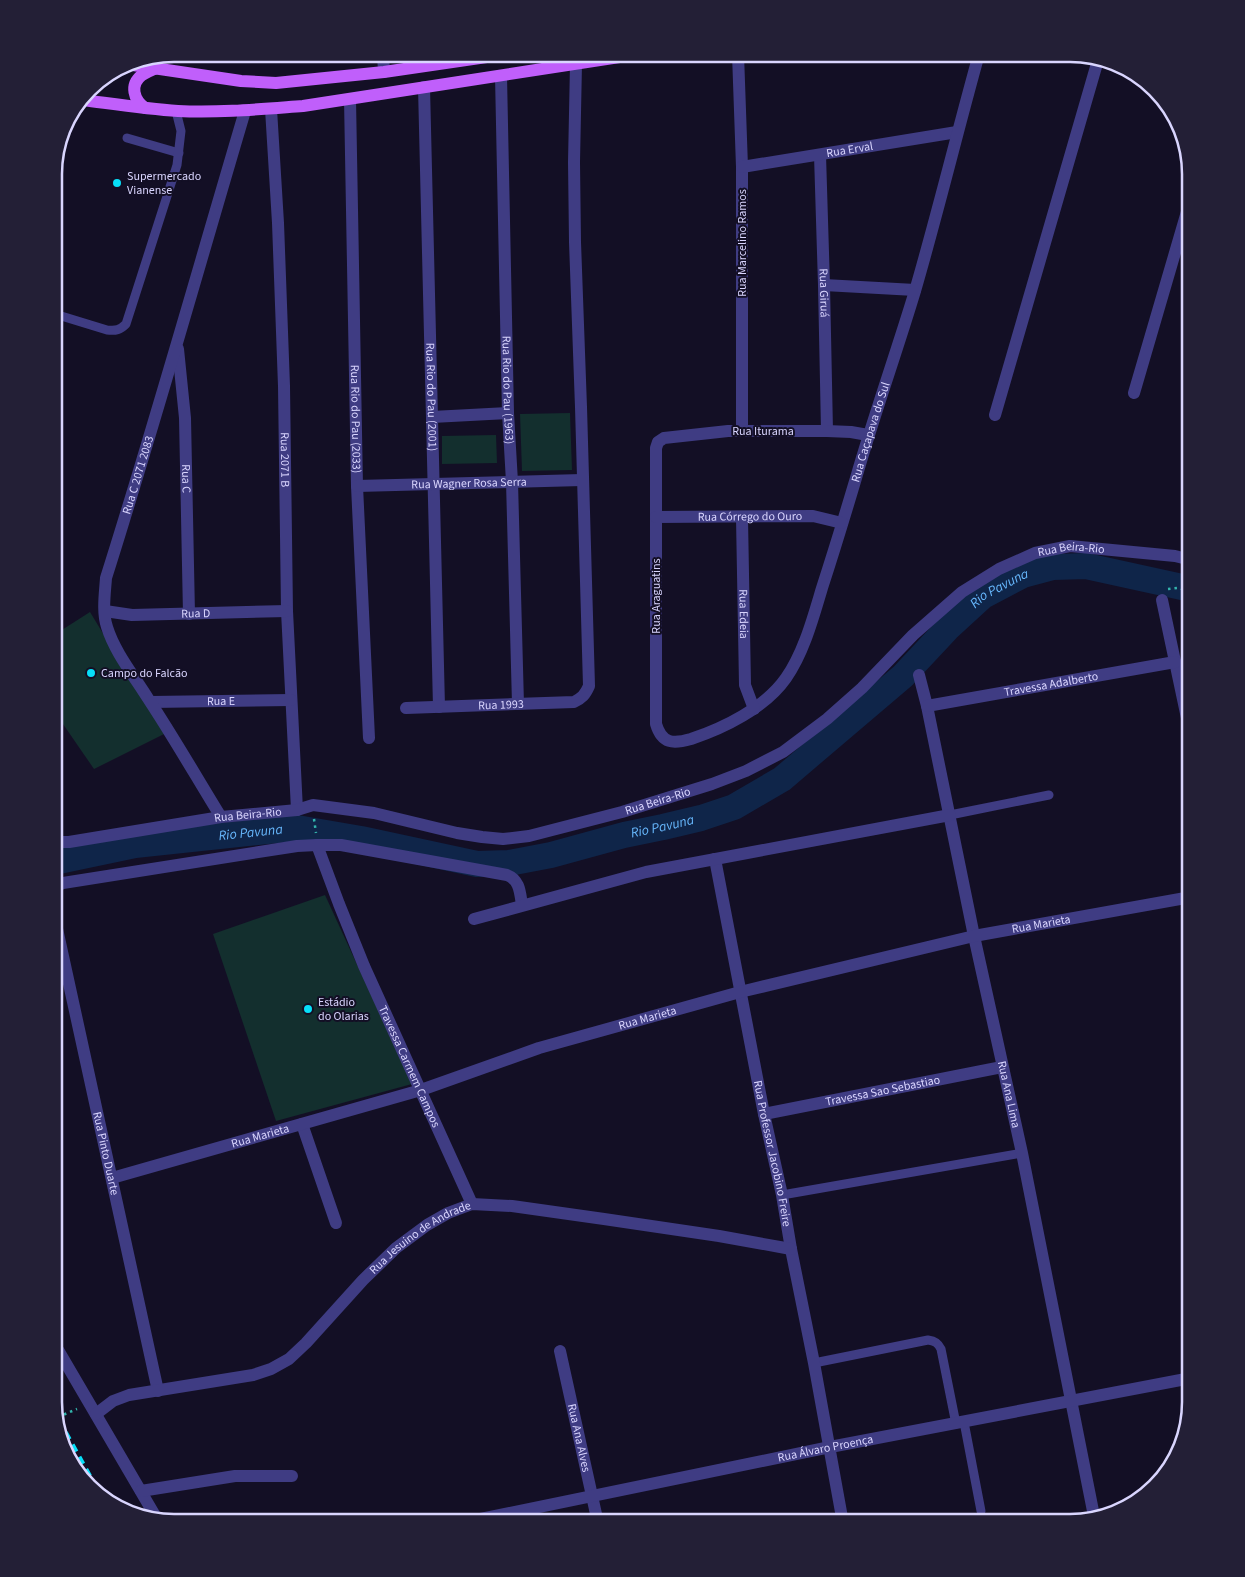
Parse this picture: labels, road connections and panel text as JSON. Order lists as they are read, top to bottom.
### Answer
{
  "streets": {
    "street": [
      "Rua Erval",
      "Rua Marcelino Ramos",
      "Rua Giruá",
      "Rua Rio do Pau (1963)",
      "Rua Rio do Pau (2001)",
      "Rua Rio do Pau (2033)",
      "Rua Iturama",
      "Rua Caçapava do Sul",
      "Rua 2071 B",
      "Rua C 2071 2083",
      "Rua C",
      "Rua Wagner Rosa Serra",
      "Rua Córrego do Ouro",
      "Rua Beira-Rio",
      "Rua Araguatins",
      "Rua D",
      "Rua Edeia",
      "Travessa Adalberto",
      "Rua E",
      "Rua 1993",
      "Rua Marieta",
      "Travessa Carmem Campos",
      "Travessa Sao Sebastiao",
      "Rua Ana Lima",
      "Rua Pinto Duarte",
      "Rua Professor Jacobino Freire",
      "Rua Jesuino de Andrade",
      "Rua Ana Alves",
      "Rua Álvaro Proença"
    ]
  },
  "crossings": [
    ["Rua Erval", "Rua Marcelino Ramos"],
    ["Rua Erval", "Rua Giruá"],
    ["Rua Erval", "Rua Caçapava do Sul"],
    ["Rua Marcelino Ramos", "Rua Iturama"],
    ["Rua Giruá", "Rua Iturama"],
    ["Rua Rio do Pau (1963)", "Rua Wagner Rosa Serra"],
    ["Rua Rio do Pau (1963)", "Rua 1993"],
    ["Rua Rio do Pau (2001)", "Rua Wagner Rosa Serra"],
    ["Rua Rio do Pau (2001)", "Rua 1993"],
    ["Rua Rio do Pau (2033)", "Rua Wagner Rosa Serra"],
    ["Rua Iturama", "Rua Caçapava do Sul"],
    ["Rua Iturama", "Rua Araguatins"],
    ["Rua Caçapava do Sul", "Rua Córrego do Ouro"],
    ["Rua Caçapava do Sul", "Rua Araguatins"],
    ["Rua Caçapava do Sul", "Rua Edeia"],
    ["Rua 2071 B", "Rua Beira-Rio"],
    ["Rua 2071 B", "Rua D"],
    ["Rua 2071 B", "Rua E"],
    ["Rua C 2071 2083", "Rua C"],
    ["Rua C 2071 2083", "Rua Beira-Rio"],
    ["Rua C 2071 2083", "Rua D"],
    ["Rua C 2071 2083", "Rua E"],
    ["Rua C", "Rua D"],
    ["Rua Wagner Rosa Serra", "Rua 1993"],
    ["Rua Córrego do Ouro", "Rua Araguatins"],
    ["Rua Córrego do Ouro", "Rua Edeia"],
    ["Travessa Adalberto", "Rua Ana Lima"],
    ["Rua Marieta", "Travessa Carmem Campos"],
    ["Rua Marieta", "Rua Ana Lima"],
    ["Rua Marieta", "Rua Pinto Duarte"],
    ["Rua Marieta", "Rua Professor Jacobino Freire"],
    ["Travessa Carmem Campos", "Rua Jesuino de Andrade"],
    ["Travessa Sao Sebastiao", "Rua Ana Lima"],
    ["Travessa Sao Sebastiao", "Rua Professor Jacobino Freire"],
    ["Rua Ana Lima", "Rua Álvaro Proença"],
    ["Rua Pinto Duarte", "Rua Jesuino de Andrade"],
    ["Rua Professor Jacobino Freire", "Rua Jesuino de Andrade"],
    ["Rua Professor Jacobino Freire", "Rua Álvaro Proença"],
    ["Rua Ana Alves", "Rua Álvaro Proença"]
  ],
  "water": ["Rio Pavuna"],
  "places": ["Supermercado Vianense", "Campo do Falcão", "Estádio do Olarias"]
}
